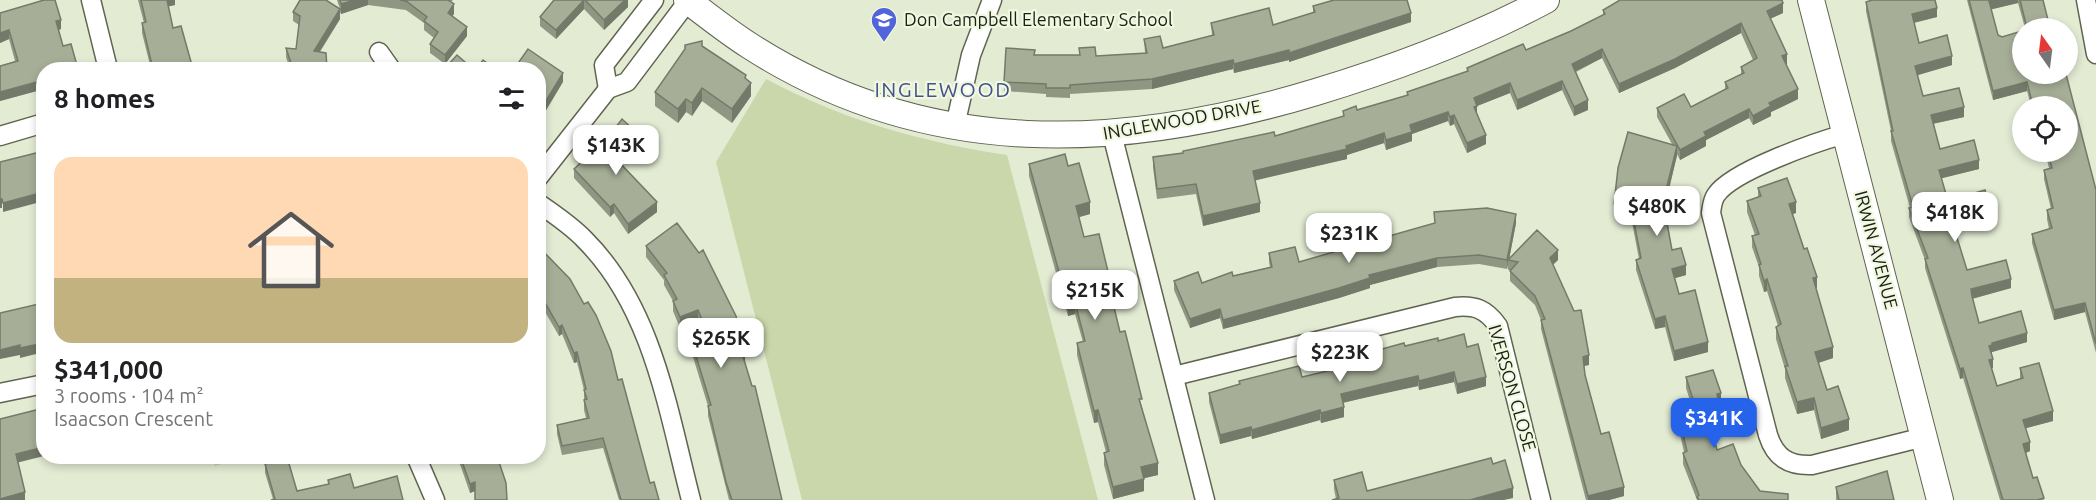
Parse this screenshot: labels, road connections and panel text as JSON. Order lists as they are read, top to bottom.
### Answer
{
  "streets": {
    "street": ["INGLEWOOD DRIVE", "IRWIN AVENUE", "IVERSON CLOSE"]
  },
  "districts": ["INGLEWOOD"],
  "places": {
    "school or university": ["Don Campbell Elementary School"]
  },
  "north": "top",
  "page": {
    "heading": "8 homes",
    "price": [
      "$143K",
      "$480K",
      "$418K",
      "$231K",
      "$215K",
      "$265K",
      "$223K",
      "$341K"
    ],
    "list": [
      {
        "name": "$341,000",
        "note": "3 rooms · 104 m² · Isaacson Crescent"
      }
    ]
  }
}
